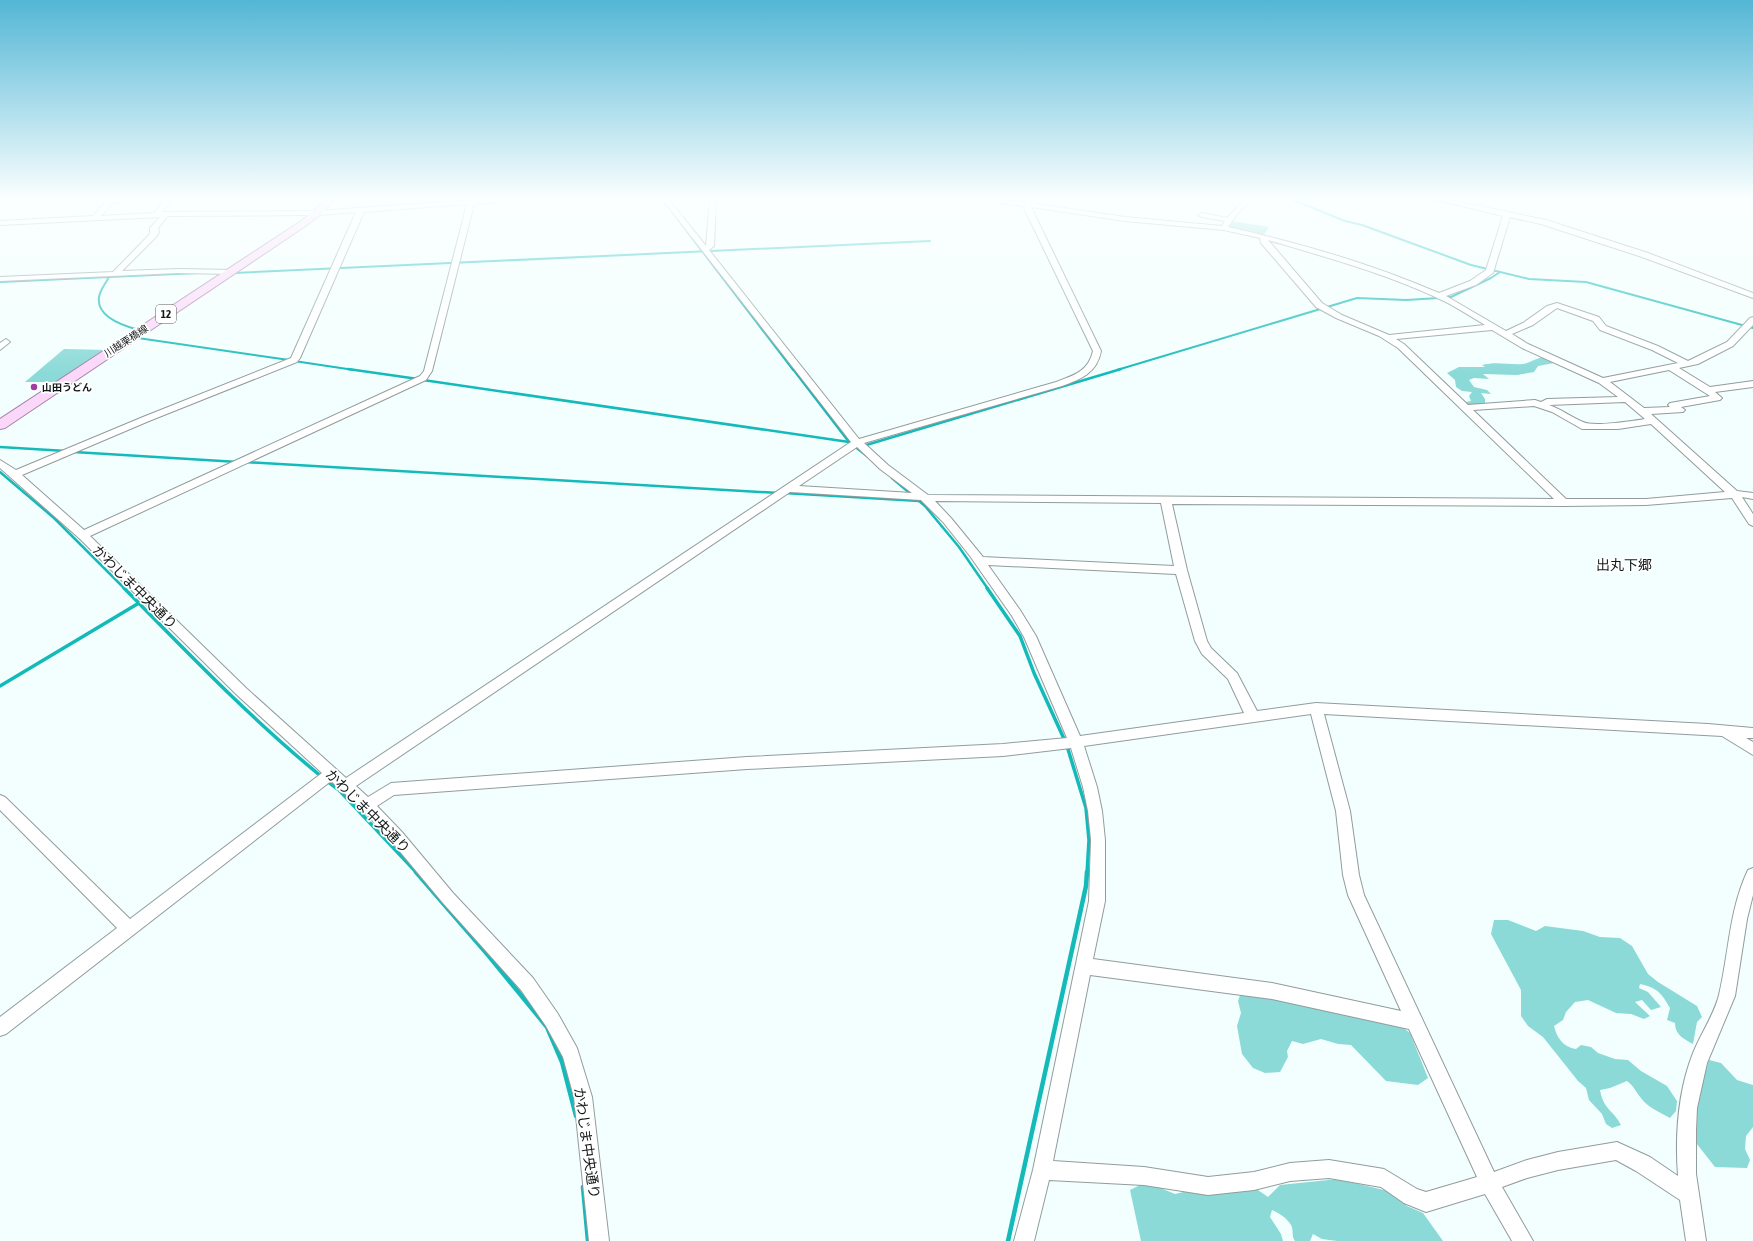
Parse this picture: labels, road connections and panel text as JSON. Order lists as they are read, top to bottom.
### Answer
{
  "streets": {
    "main road": ["12", "川越栗橋線"],
    "street": ["かわじま中央通り"]
  },
  "districts": ["出丸下郷"],
  "places": ["山田うどん"]
}
